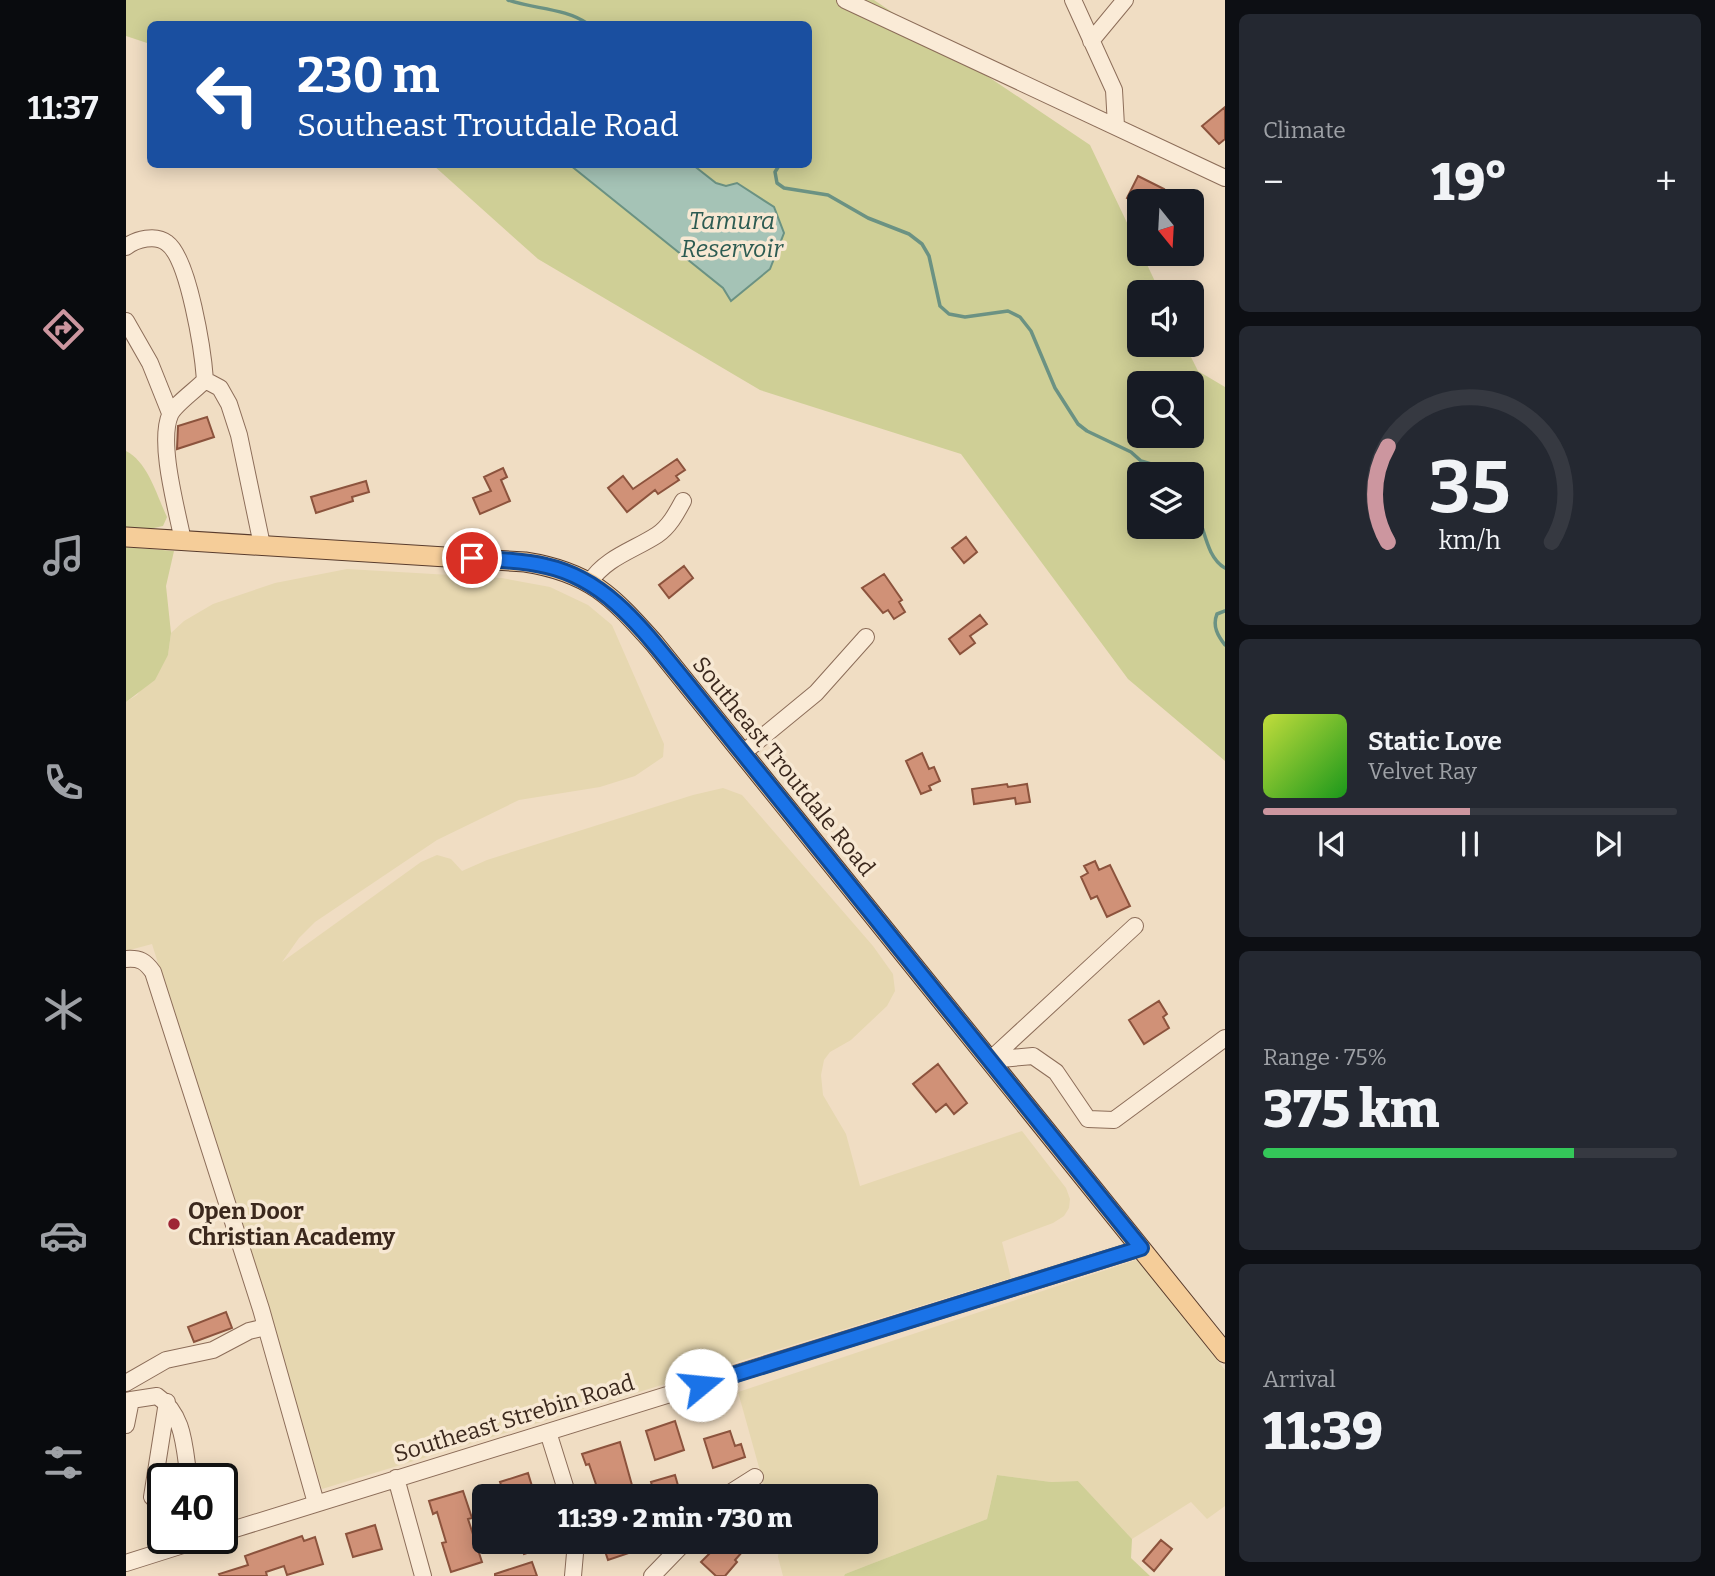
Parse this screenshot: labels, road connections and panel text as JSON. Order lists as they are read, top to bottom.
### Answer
{
  "streets": {
    "main road": ["Southeast Troutdale Road"],
    "street": ["Southeast Strebin Road"]
  },
  "crossings": [
    ["Southeast Troutdale Road", "Southeast Strebin Road"]
  ],
  "water": ["Tamura Reservoir"],
  "places": ["Open Door Christian Academy"],
  "north": "bottom",
  "page": {
    "tabs": "11:37",
    "tile": [
      "Climate",
      ["Range · 75%", "375 km"],
      ["Arrival", "11:39"]
    ],
    "turn": ["230 m", "Southeast Troutdale Road"],
    "heat": ["−", "19°", "+"],
    "song": ["Static Love", "Velvet Ray"],
    "limit": "40",
    "trip": "11:39 · 2 min · 730 m",
    "gauge": ["35", "km/h"]
  }
}
